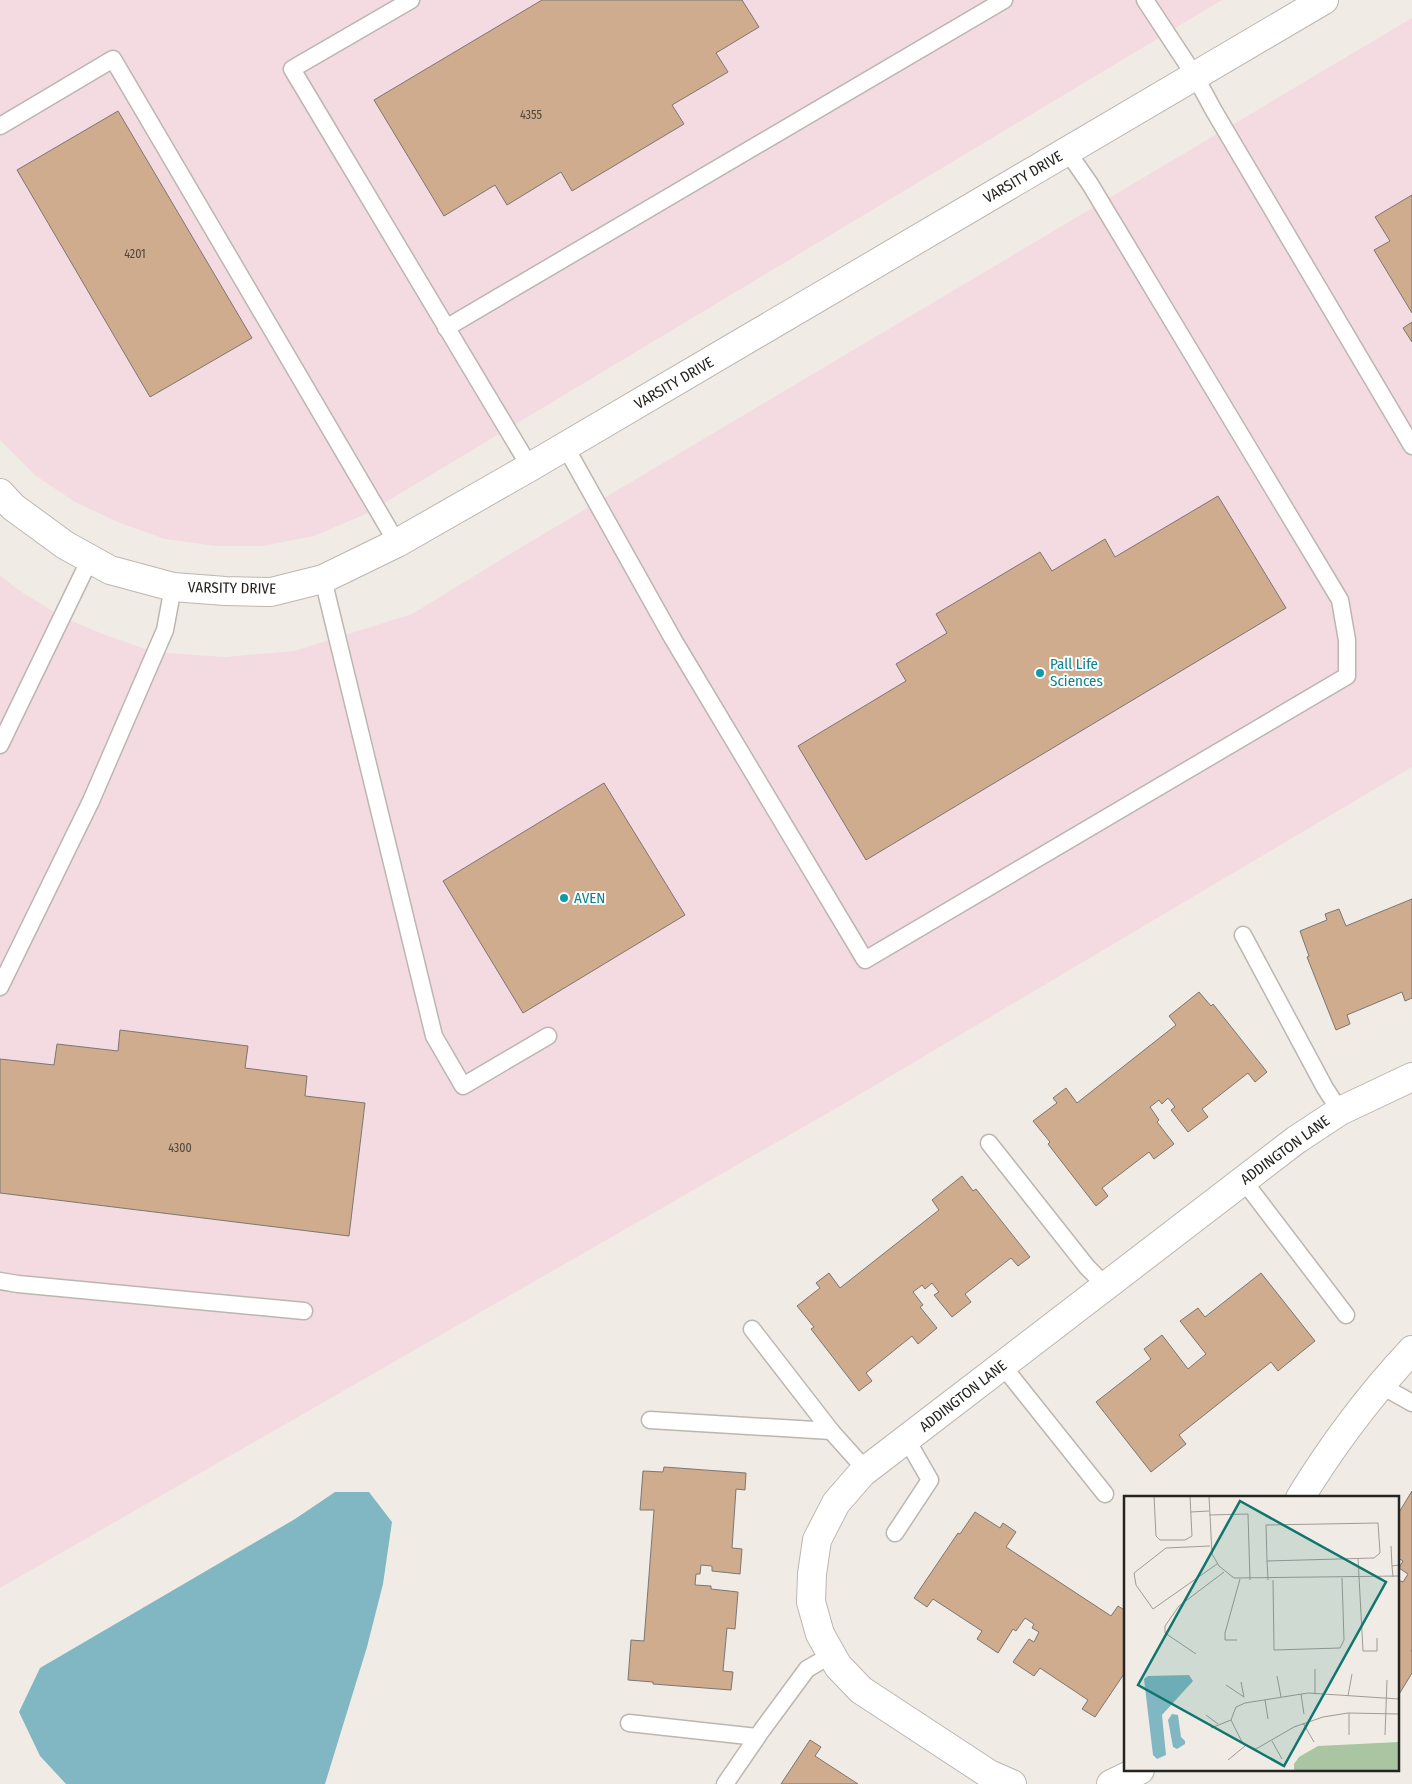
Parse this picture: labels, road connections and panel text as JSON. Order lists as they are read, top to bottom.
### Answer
{
  "streets": {
    "street": ["VARSITY DRIVE", "ADDINGTON LANE"]
  },
  "places": ["Pall Life Sciences", "AVEN"],
  "house_numbers": ["4355", "4201", "4300"]
}
